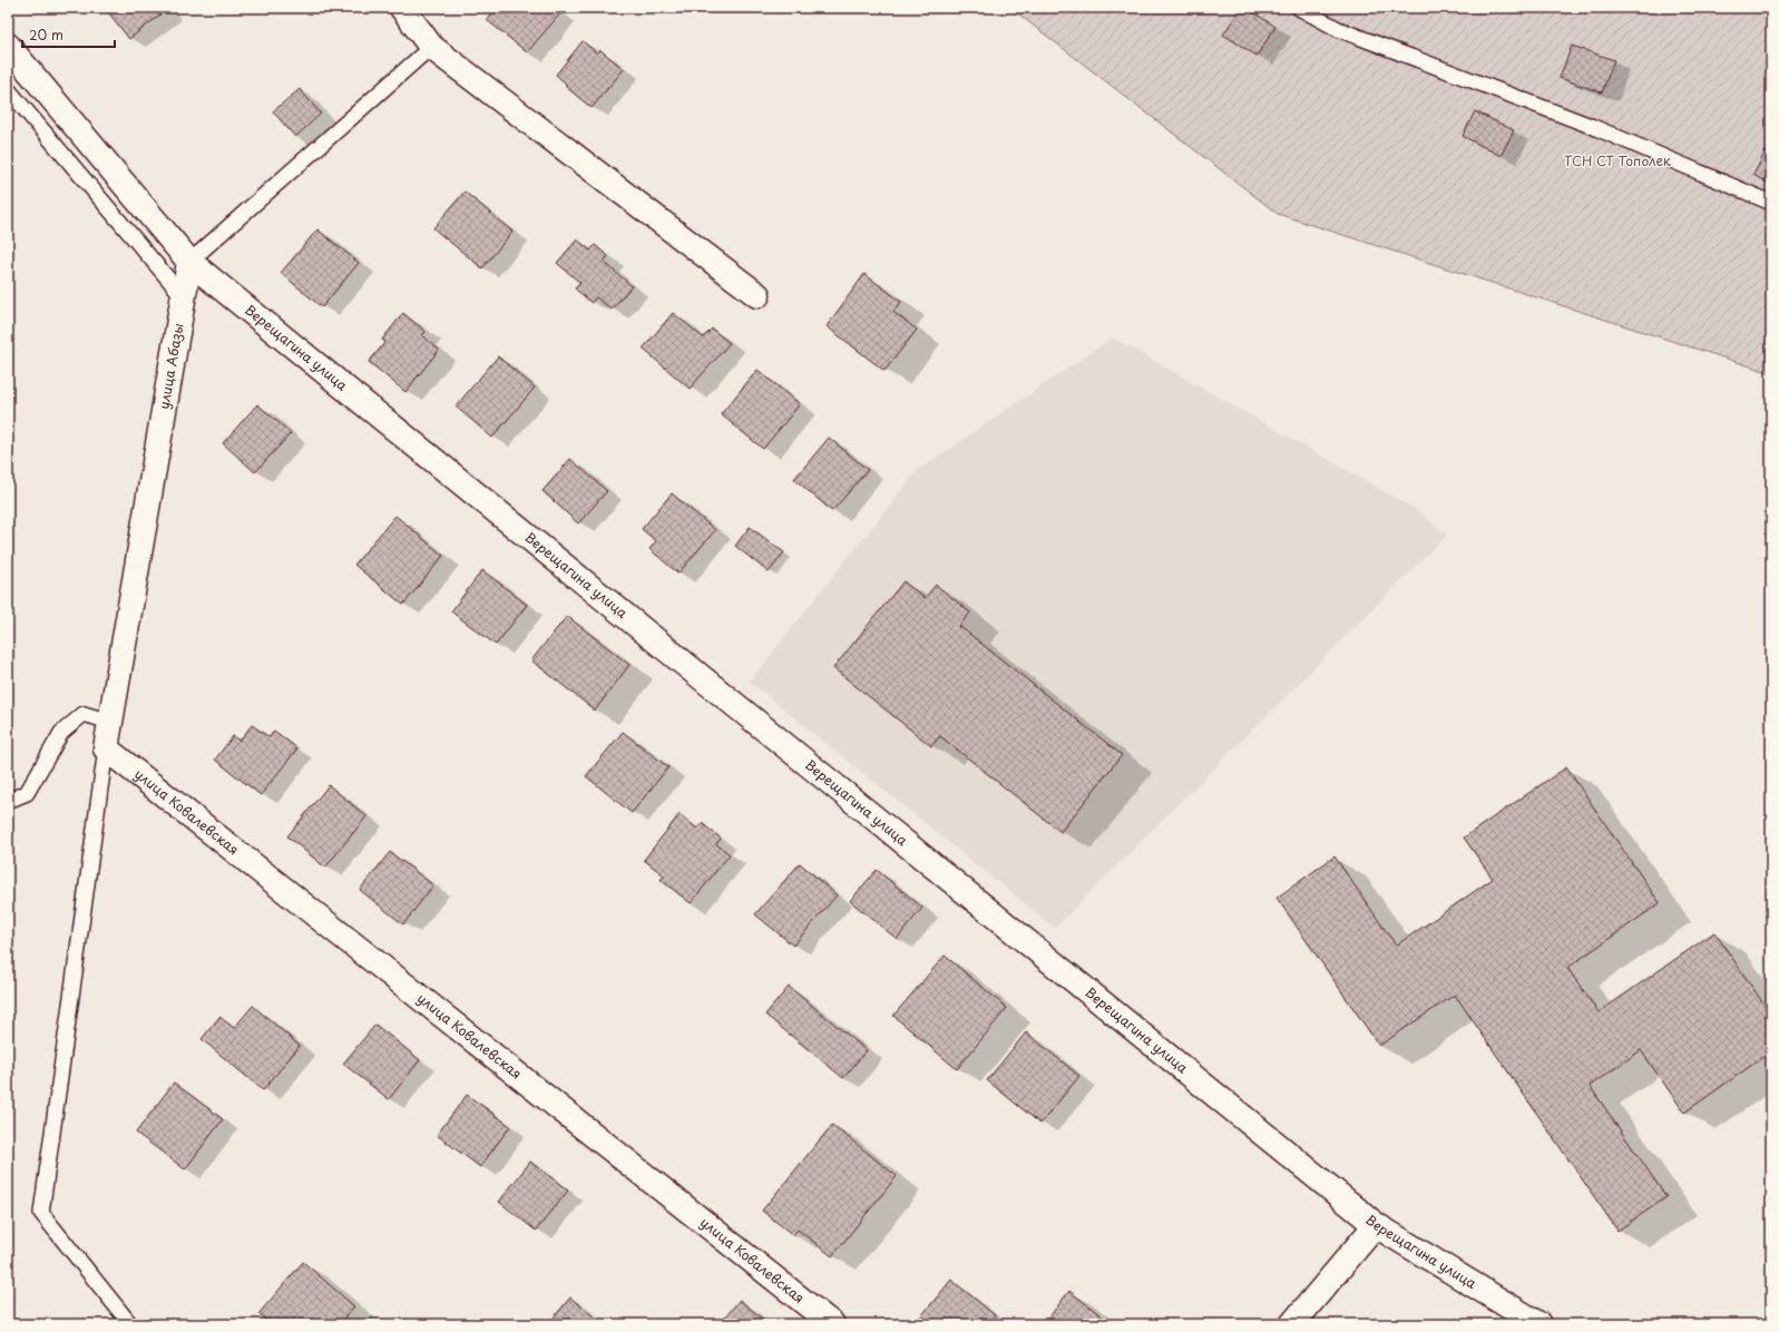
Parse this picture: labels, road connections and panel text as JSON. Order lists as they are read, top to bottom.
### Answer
{
  "streets": {
    "street": ["Верещагина улица", "улица Абазы", "улица Ковалевская"]
  },
  "crossings": [
    ["Верещагина улица", "улица Абазы"],
    ["улица Абазы", "улица Ковалевская"]
  ],
  "parks": ["ТСН СТ Тополек"],
  "scale_bar": "20 m"
}
